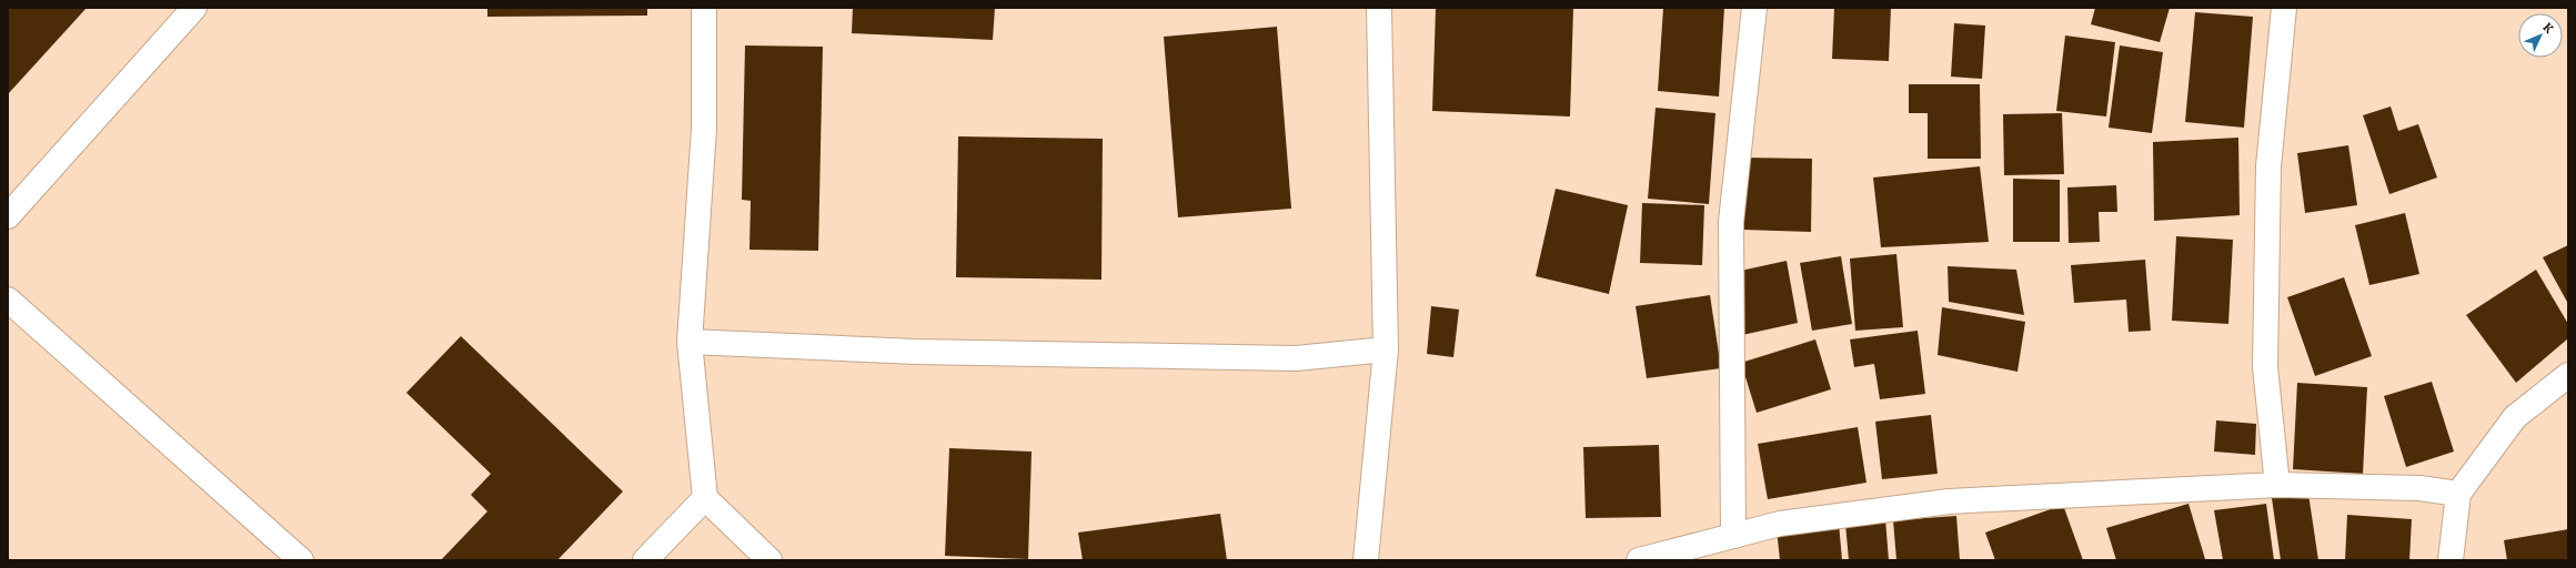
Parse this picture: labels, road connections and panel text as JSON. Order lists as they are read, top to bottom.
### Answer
{
  "north": "top right"
}
